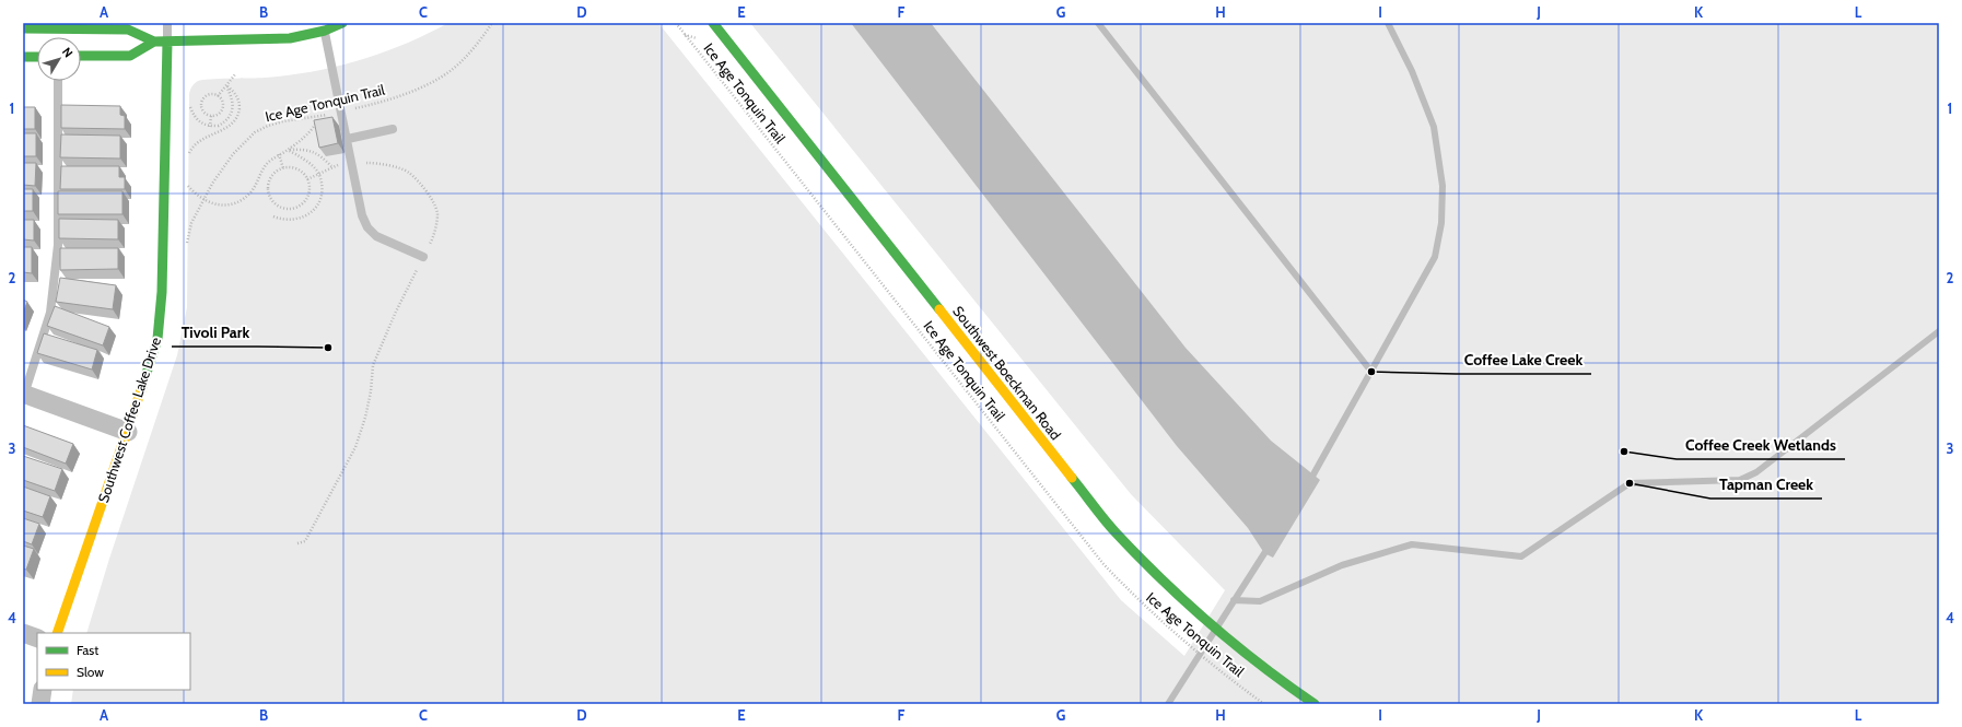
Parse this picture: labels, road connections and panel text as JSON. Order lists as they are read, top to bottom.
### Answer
{
  "streets": {
    "street": ["Southwest Boeckman Road", "Southwest Coffee Lake Drive"],
    "path": ["Ice Age Tonquin Trail"]
  },
  "places": [
    "Tivoli Park",
    "Coffee Lake Creek",
    "Coffee Creek Wetlands",
    "Tapman Creek"
  ],
  "legend": ["Fast", "Slow"],
  "north": "top right",
  "grid": {
    "columns": [
      "A",
      "B",
      "C",
      "D",
      "E",
      "F",
      "G",
      "H",
      "I",
      "J",
      "K",
      "L"
    ],
    "rows": [
      "1",
      "2",
      "3",
      "4"
    ]
  }
}
